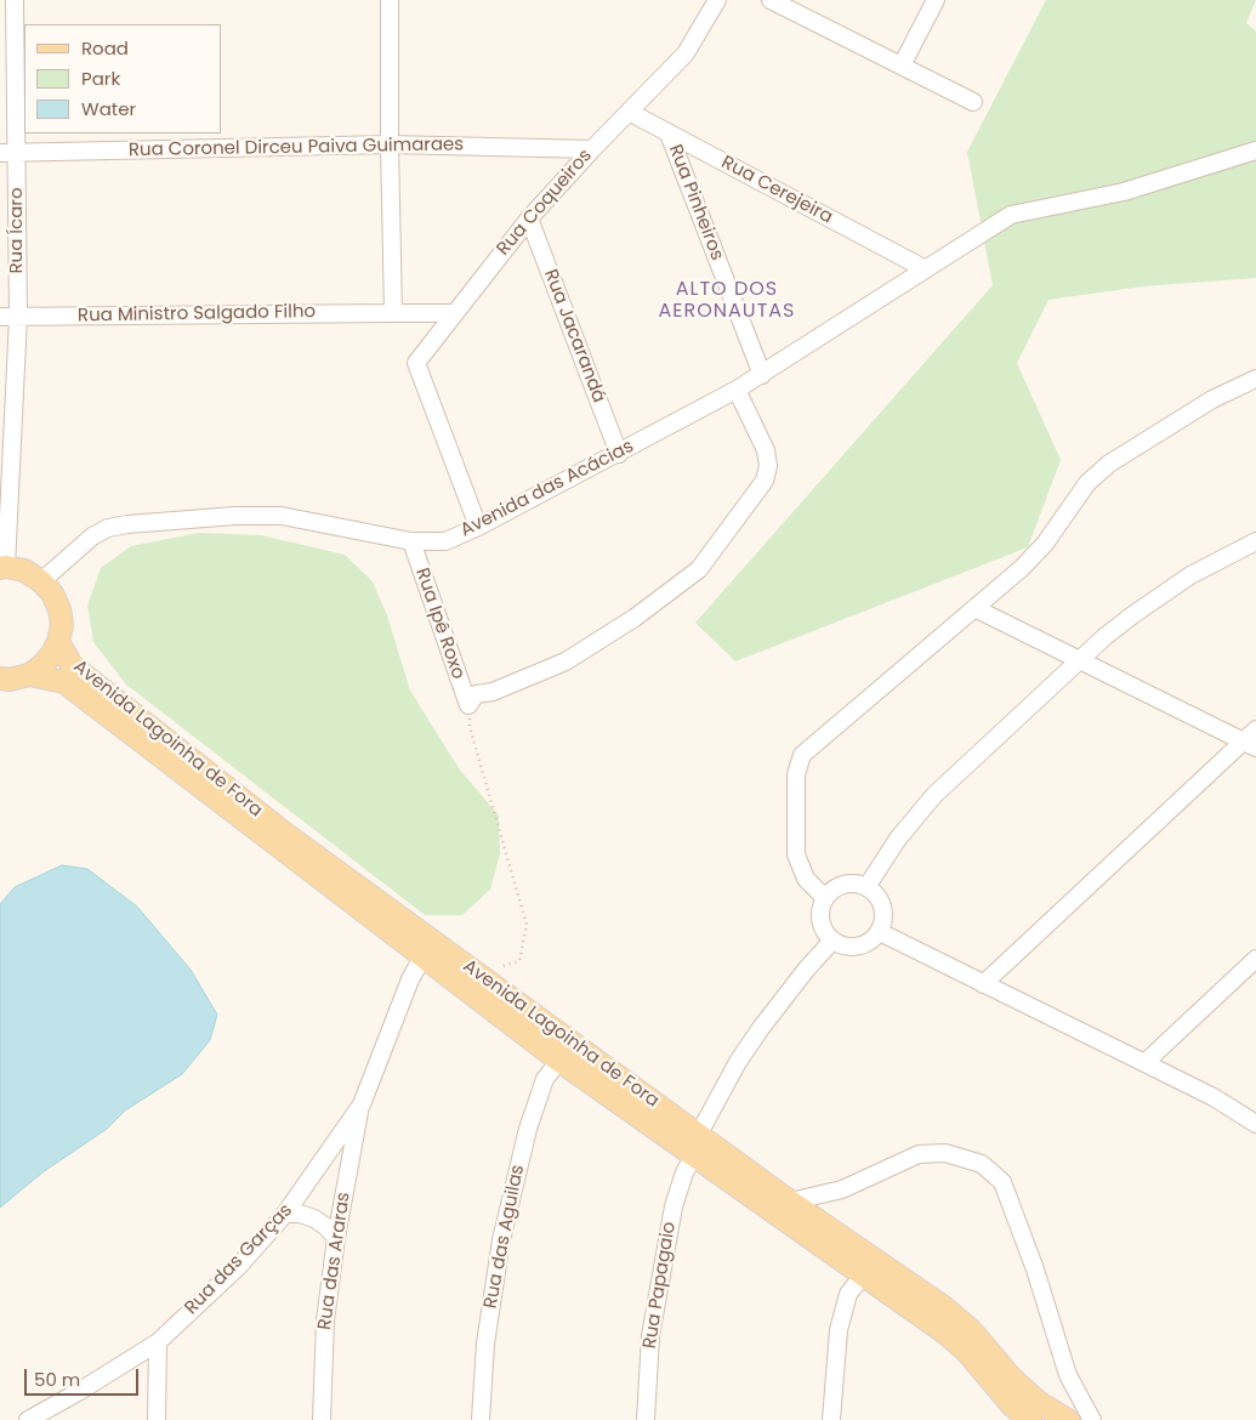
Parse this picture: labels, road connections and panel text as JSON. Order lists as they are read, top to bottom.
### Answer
{
  "streets": {
    "main road": ["Avenida Lagoinha de Fora"],
    "street": [
      "Rua Coronel Dirceu Paiva Guimaraes",
      "Rua Cerejeira",
      "Rua Coqueiros",
      "Rua Pinheiros",
      "Rua Ícaro",
      "Rua Ministro Salgado Filho",
      "Rua Jacarandá",
      "Avenida das Acácias",
      "Rua Ipê Roxo",
      "Rua das Aguilas",
      "Rua das Garças",
      "Rua das Araras",
      "Rua Papagaio"
    ]
  },
  "crossings": [
    ["Rua Coronel Dirceu Paiva Guimaraes", "Rua Coqueiros"],
    ["Rua Coronel Dirceu Paiva Guimaraes", "Rua Ícaro"],
    ["Rua Cerejeira", "Rua Coqueiros"],
    ["Rua Cerejeira", "Rua Pinheiros"],
    ["Rua Cerejeira", "Avenida das Acácias"],
    ["Rua Coqueiros", "Rua Ministro Salgado Filho"],
    ["Rua Coqueiros", "Rua Jacarandá"],
    ["Rua Coqueiros", "Avenida das Acácias"],
    ["Rua Pinheiros", "Avenida das Acácias"],
    ["Rua Ícaro", "Rua Ministro Salgado Filho"],
    ["Rua Jacarandá", "Avenida das Acácias"],
    ["Avenida das Acácias", "Rua Ipê Roxo"],
    ["Avenida Lagoinha de Fora", "Rua das Aguilas"],
    ["Avenida Lagoinha de Fora", "Rua das Garças"],
    ["Avenida Lagoinha de Fora", "Rua Papagaio"],
    ["Rua das Garças", "Rua das Araras"]
  ],
  "districts": ["ALTO DOS AERONAUTAS"],
  "legend": ["Road", "Park", "Water"],
  "scale_bar": "50 m"
}
